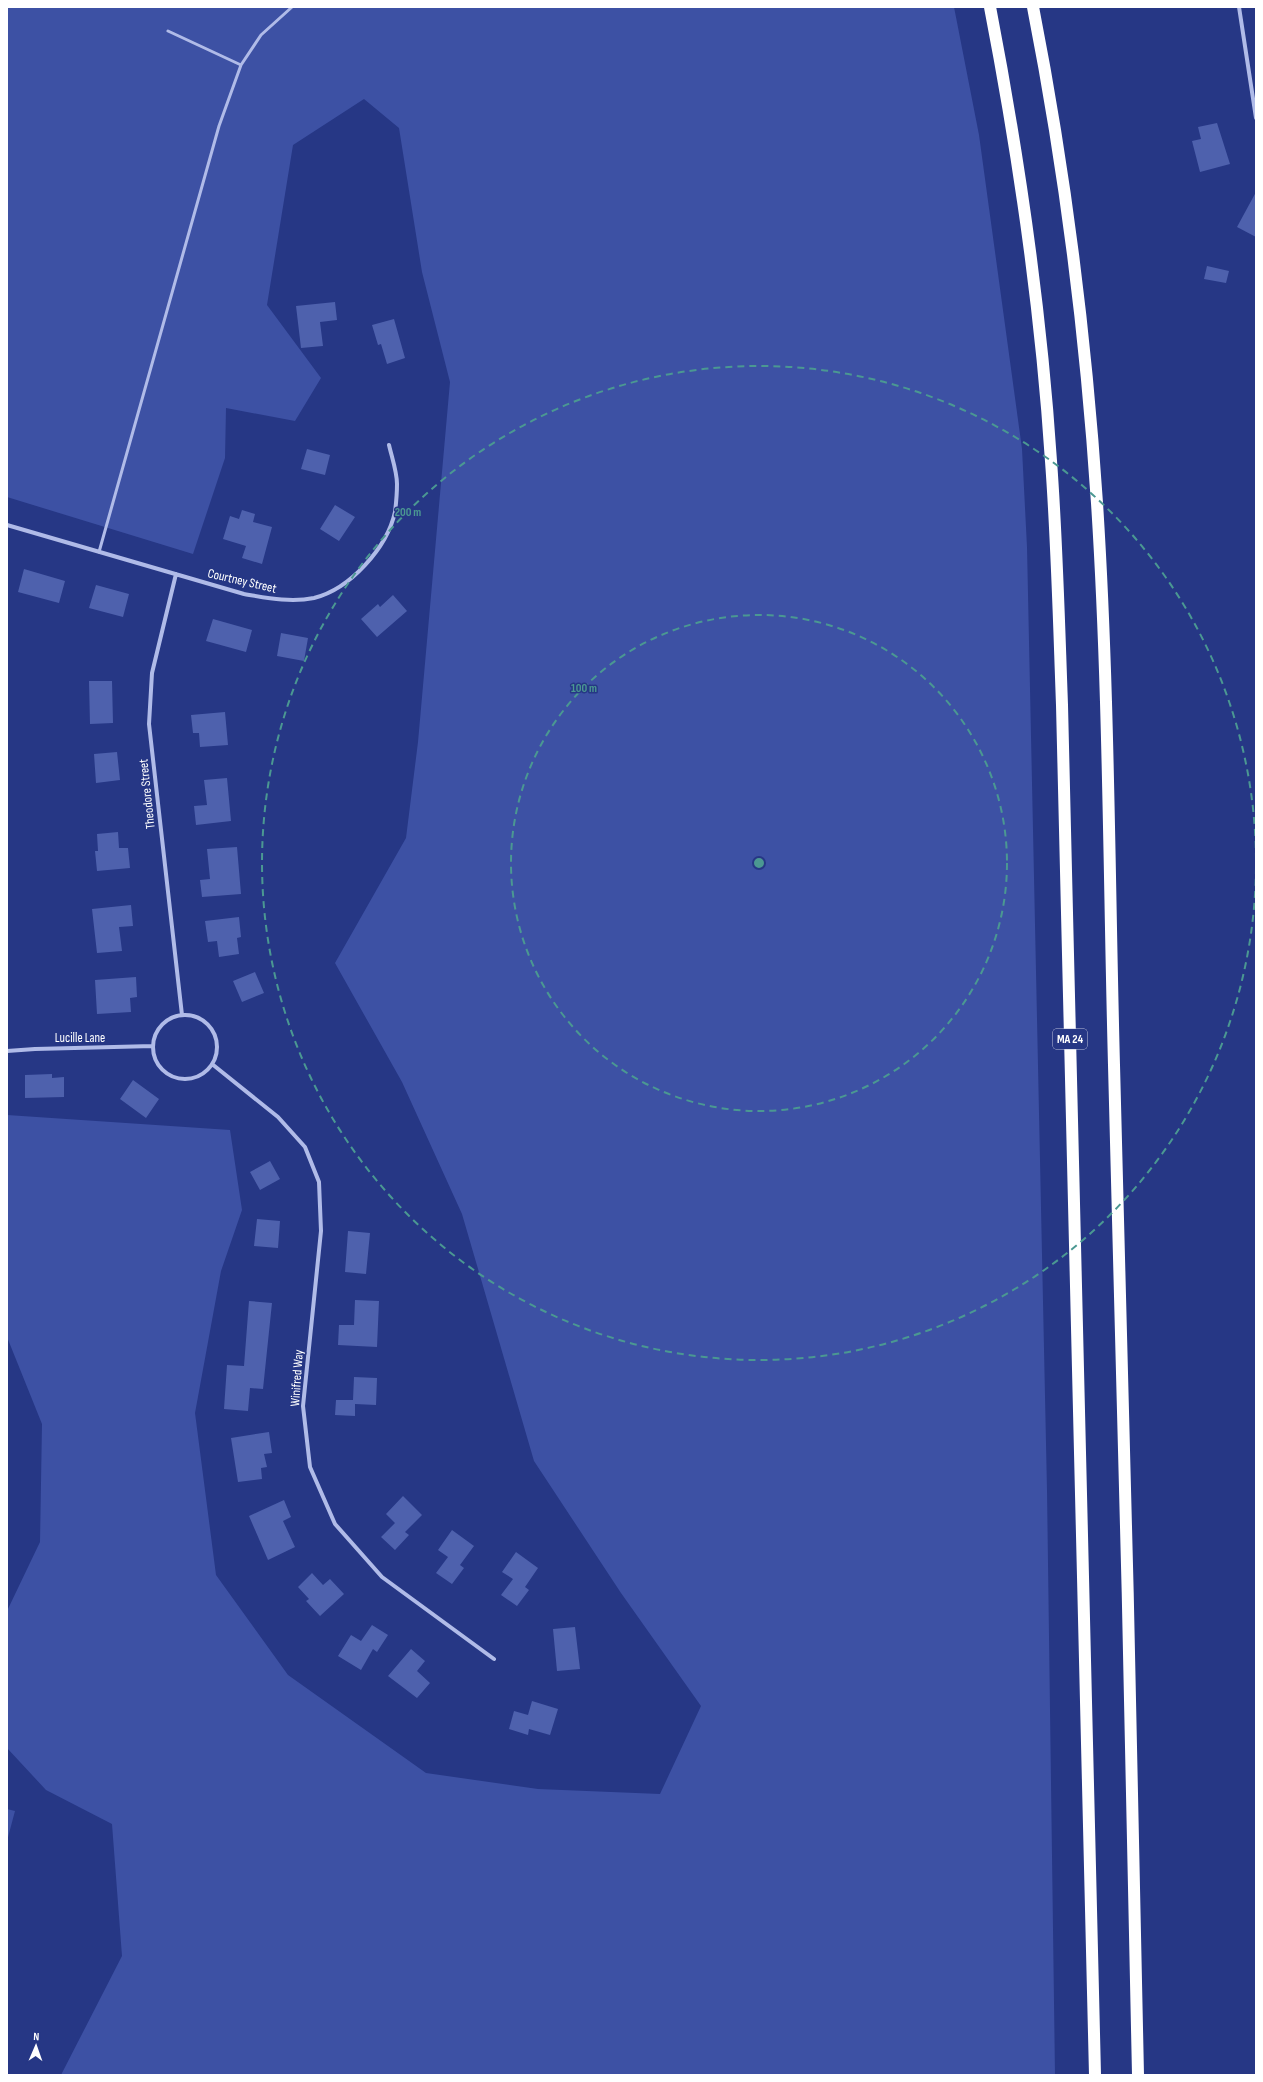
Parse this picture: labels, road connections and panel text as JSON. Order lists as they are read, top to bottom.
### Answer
{
  "streets": {
    "highway": ["MA 24"],
    "street": [
      "Courtney Street",
      "Theodore Street",
      "Lucille Lane",
      "Winifred Way"
    ]
  },
  "crossings": [
    ["Courtney Street", "Theodore Street"],
    ["Theodore Street", "Lucille Lane"],
    ["Theodore Street", "Winifred Way"],
    ["Lucille Lane", "Winifred Way"]
  ],
  "north": "top",
  "rings": ["200 m", "100 m"]
}
